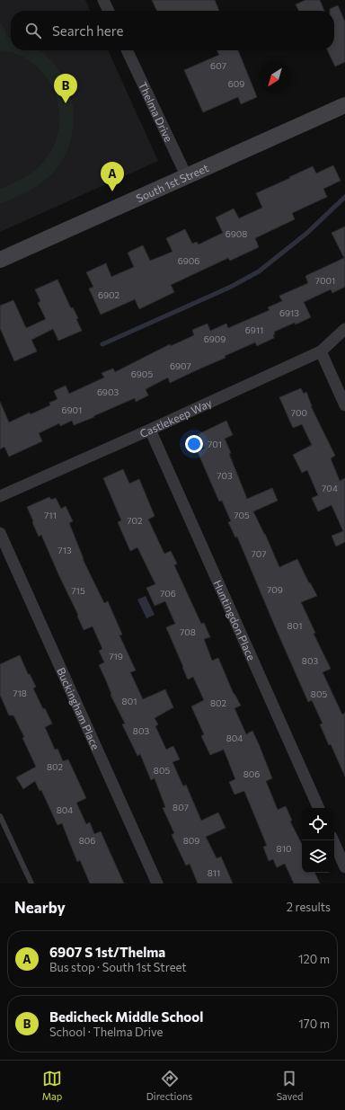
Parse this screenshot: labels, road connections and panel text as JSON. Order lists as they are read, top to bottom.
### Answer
{
  "streets": {
    "main road": ["South 1st Street"],
    "street": [
      "Thelma Drive",
      "Castlekeep Way",
      "Huntingdon Place",
      "Buckingham Place"
    ]
  },
  "crossings": [
    ["Thelma Drive", "South 1st Street"],
    ["Castlekeep Way", "Huntingdon Place"]
  ],
  "house_numbers": [
    "607",
    "609",
    "6908",
    "6906",
    "7001",
    "6902",
    "6913",
    "6911",
    "6909",
    "6907",
    "6905",
    "6903",
    "6901",
    "700",
    "701",
    "703",
    "704",
    "711",
    "705",
    "702",
    "713",
    "707",
    "709",
    "715",
    "706",
    "801",
    "708",
    "719",
    "803",
    "718",
    "805",
    "801",
    "802",
    "803",
    "804",
    "802",
    "805",
    "806",
    "807",
    "804",
    "806",
    "809",
    "810",
    "811"
  ],
  "north": "bottom left",
  "page": {
    "search": "Search here",
    "pins": ["B", "A"],
    "heading": ["Nearby", "2 results"],
    "list": [
      {
        "mark": "A",
        "name": "6907 S 1st/Thelma",
        "note": "Bus stop · South 1st Street",
        "value": "120 m"
      },
      {
        "mark": "B",
        "name": "Bedicheck Middle School",
        "note": "School · Thelma Drive",
        "value": "170 m"
      }
    ],
    "nav": ["Map", "Directions", "Saved"]
  }
}
